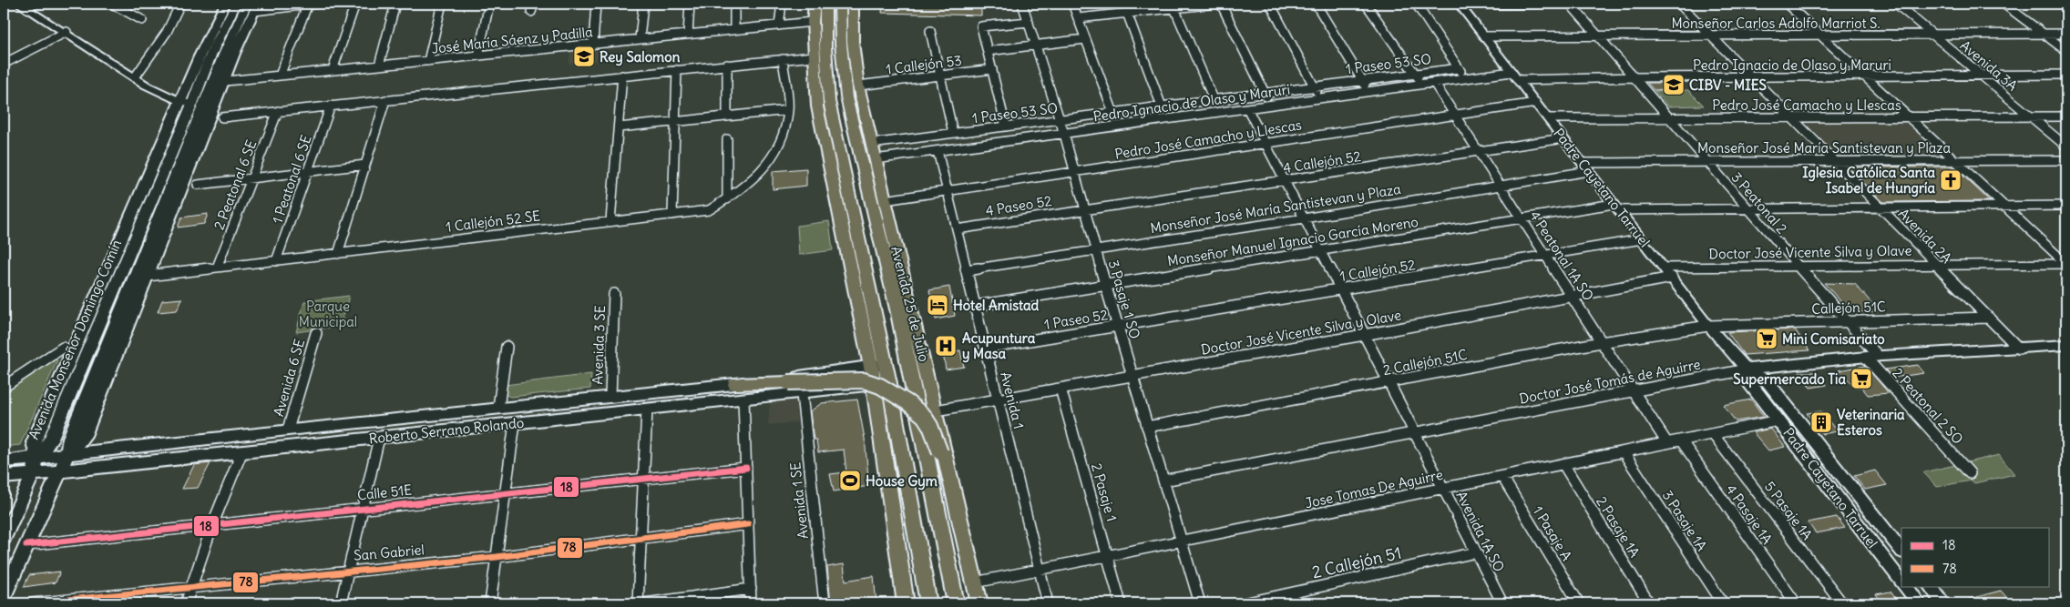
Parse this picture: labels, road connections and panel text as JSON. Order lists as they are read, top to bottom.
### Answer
{
  "streets": {
    "main road": ["Avenida 25 de Julio", "Avenida Monseñor Domingo Comín", "Roberto Serrano Rolando"],
    "street": [
      "Monseñor Carlos Adolfo Marriot S.",
      "José María Sáenz y Padilla",
      "1 Paseo 53 SO",
      "1 Callejón 53",
      "Pedro Ignacio de Olaso y Maruri",
      "Avenida 3A",
      "Pedro José Camacho y Llescas",
      "Monseñor José María Santistevan y Plaza",
      "4 Callejón 52",
      "1 Peatonal 6 SE",
      "2 Peatonal 6 SE",
      "Padre Cayetano Tarruel",
      "3 Peatonal 2",
      "4 Paseo 52",
      "1 Callejón 52 SE",
      "Avenida 2A",
      "Monseñor Manuel Ignacio García Moreno",
      "Doctor José Vicente Silva y Olave",
      "4 Peatonal 1A SO",
      "1 Callejón 52",
      "3 Pasaje 1 SO",
      "Callejón 51C",
      "1 Paseo 52",
      "Avenida 3 SE",
      "2 Callejón 51C",
      "Avenida 6 SE",
      "Doctor José Tomás de Aguirre",
      "Avenida 1",
      "2 Peatonal 2 SO",
      "Jose Tomas De Aguirre",
      "Calle 51E",
      "2 Pasaje 1",
      "Avenida 1 SE",
      "5 Pasaje 1A",
      "4 Pasaje 1A",
      "3 Pasaje 1A",
      "2 Pasaje 1A",
      "Avenida 1A SO",
      "1 Pasaje A",
      "San Gabriel",
      "2 Callejón 51"
    ]
  },
  "crossings": [
    ["Monseñor Carlos Adolfo Marriot S.", "Avenida 3A"],
    ["Monseñor Carlos Adolfo Marriot S.", "Padre Cayetano Tarruel"],
    ["Monseñor Carlos Adolfo Marriot S.", "3 Peatonal 2"],
    ["Monseñor Carlos Adolfo Marriot S.", "Avenida 2A"],
    ["1 Paseo 53 SO", "3 Pasaje 1 SO"],
    ["1 Paseo 53 SO", "Avenida 25 de Julio"],
    ["1 Callejón 53", "Avenida 25 de Julio"],
    ["Pedro Ignacio de Olaso y Maruri", "Avenida 3A"],
    ["Pedro Ignacio de Olaso y Maruri", "Padre Cayetano Tarruel"],
    ["Pedro Ignacio de Olaso y Maruri", "3 Peatonal 2"],
    ["Pedro Ignacio de Olaso y Maruri", "Avenida 2A"],
    ["Pedro Ignacio de Olaso y Maruri", "4 Peatonal 1A SO"],
    ["Pedro Ignacio de Olaso y Maruri", "3 Pasaje 1 SO"],
    ["Pedro Ignacio de Olaso y Maruri", "Avenida 25 de Julio"],
    ["Pedro Ignacio de Olaso y Maruri", "Avenida 1"],
    ["Pedro Ignacio de Olaso y Maruri", "Avenida 1A SO"],
    ["Avenida 3A", "Pedro José Camacho y Llescas"],
    ["Pedro José Camacho y Llescas", "Padre Cayetano Tarruel"],
    ["Pedro José Camacho y Llescas", "3 Peatonal 2"],
    ["Pedro José Camacho y Llescas", "Avenida 2A"],
    ["Pedro José Camacho y Llescas", "4 Peatonal 1A SO"],
    ["Pedro José Camacho y Llescas", "3 Pasaje 1 SO"],
    ["Pedro José Camacho y Llescas", "Avenida 25 de Julio"],
    ["Pedro José Camacho y Llescas", "Avenida 1"],
    ["Pedro José Camacho y Llescas", "Avenida 1A SO"],
    ["Monseñor José María Santistevan y Plaza", "Padre Cayetano Tarruel"],
    ["Monseñor José María Santistevan y Plaza", "3 Peatonal 2"],
    ["Monseñor José María Santistevan y Plaza", "Avenida 2A"],
    ["Monseñor José María Santistevan y Plaza", "4 Peatonal 1A SO"],
    ["Monseñor José María Santistevan y Plaza", "3 Pasaje 1 SO"],
    ["Monseñor José María Santistevan y Plaza", "Avenida 1"],
    ["Monseñor José María Santistevan y Plaza", "Avenida 1A SO"],
    ["4 Callejón 52", "Padre Cayetano Tarruel"],
    ["4 Callejón 52", "4 Paseo 52"],
    ["4 Callejón 52", "4 Peatonal 1A SO"],
    ["4 Callejón 52", "3 Pasaje 1 SO"],
    ["4 Callejón 52", "Avenida 1A SO"],
    ["1 Peatonal 6 SE", "1 Callejón 52 SE"],
    ["2 Peatonal 6 SE", "1 Callejón 52 SE"],
    ["Padre Cayetano Tarruel", "Monseñor Manuel Ignacio García Moreno"],
    ["Padre Cayetano Tarruel", "Doctor José Vicente Silva y Olave"],
    ["Padre Cayetano Tarruel", "1 Callejón 52"],
    ["Padre Cayetano Tarruel", "Callejón 51C"],
    ["Padre Cayetano Tarruel", "2 Callejón 51C"],
    ["Padre Cayetano Tarruel", "Doctor José Tomás de Aguirre"],
    ["Padre Cayetano Tarruel", "Jose Tomas De Aguirre"],
    ["3 Peatonal 2", "Monseñor Manuel Ignacio García Moreno"],
    ["3 Peatonal 2", "Doctor José Vicente Silva y Olave"],
    ["3 Peatonal 2", "Callejón 51C"],
    ["3 Peatonal 2", "Doctor José Tomás de Aguirre"],
    ["3 Peatonal 2", "2 Peatonal 2 SO"],
    ["4 Paseo 52", "3 Pasaje 1 SO"],
    ["4 Paseo 52", "Avenida 1"],
    ["Avenida 2A", "Monseñor Manuel Ignacio García Moreno"],
    ["Avenida 2A", "Doctor José Vicente Silva y Olave"],
    ["Avenida 2A", "Callejón 51C"],
    ["Avenida 2A", "Doctor José Tomás de Aguirre"],
    ["Monseñor Manuel Ignacio García Moreno", "4 Peatonal 1A SO"],
    ["Monseñor Manuel Ignacio García Moreno", "3 Pasaje 1 SO"],
    ["Monseñor Manuel Ignacio García Moreno", "Avenida 1"],
    ["Monseñor Manuel Ignacio García Moreno", "Avenida 1A SO"],
    ["Doctor José Vicente Silva y Olave", "4 Peatonal 1A SO"],
    ["Doctor José Vicente Silva y Olave", "3 Pasaje 1 SO"],
    ["Doctor José Vicente Silva y Olave", "Avenida 25 de Julio"],
    ["Doctor José Vicente Silva y Olave", "Avenida 1"],
    ["Doctor José Vicente Silva y Olave", "2 Pasaje 1"],
    ["Doctor José Vicente Silva y Olave", "Avenida 1A SO"],
    ["4 Peatonal 1A SO", "1 Callejón 52"],
    ["4 Peatonal 1A SO", "2 Callejón 51C"],
    ["4 Peatonal 1A SO", "Doctor José Tomás de Aguirre"],
    ["4 Peatonal 1A SO", "Jose Tomas De Aguirre"],
    ["1 Callejón 52", "3 Pasaje 1 SO"],
    ["1 Callejón 52", "1 Paseo 52"],
    ["1 Callejón 52", "Avenida 1A SO"],
    ["3 Pasaje 1 SO", "1 Paseo 52"],
    ["3 Pasaje 1 SO", "2 Callejón 51C"],
    ["3 Pasaje 1 SO", "Doctor José Tomás de Aguirre"],
    ["3 Pasaje 1 SO", "Jose Tomas De Aguirre"],
    ["Avenida 25 de Julio", "Jose Tomas De Aguirre"],
    ["Callejón 51C", "2 Callejón 51C"],
    ["1 Paseo 52", "Avenida 1"],
    ["Avenida Monseñor Domingo Comín", "Roberto Serrano Rolando"],
    ["Avenida 3 SE", "Roberto Serrano Rolando"],
    ["2 Callejón 51C", "Avenida 1A SO"],
    ["Avenida 6 SE", "Roberto Serrano Rolando"],
    ["Doctor José Tomás de Aguirre", "2 Peatonal 2 SO"],
    ["Doctor José Tomás de Aguirre", "Avenida 1A SO"],
    ["Avenida 1", "Jose Tomas De Aguirre"],
    ["Roberto Serrano Rolando", "Avenida 1 SE"],
    ["Jose Tomas De Aguirre", "2 Pasaje 1"],
    ["Jose Tomas De Aguirre", "5 Pasaje 1A"],
    ["Jose Tomas De Aguirre", "4 Pasaje 1A"],
    ["Jose Tomas De Aguirre", "3 Pasaje 1A"],
    ["Jose Tomas De Aguirre", "2 Pasaje 1A"],
    ["Jose Tomas De Aguirre", "Avenida 1A SO"],
    ["Jose Tomas De Aguirre", "1 Pasaje A"],
    ["Avenida 1A SO", "2 Callejón 51"]
  ],
  "parks": ["Parque Municipal"],
  "places": {
    "school or university": ["Rey Salomon", "CIBV - MIES"],
    "church": ["Iglesia Católica Santa Isabel de Hungría"],
    "hotel": ["Hotel Amistad"],
    "supermarket": ["Mini Comisariato", "Supermercado Tia"],
    "hospital": ["Acupuntura y Masa"],
    "building": ["Veterinaria Esteros"],
    "sports": ["House Gym"]
  },
  "lines": ["transit line 18", "transit line 78"],
  "legend": ["18", "78"]
}
